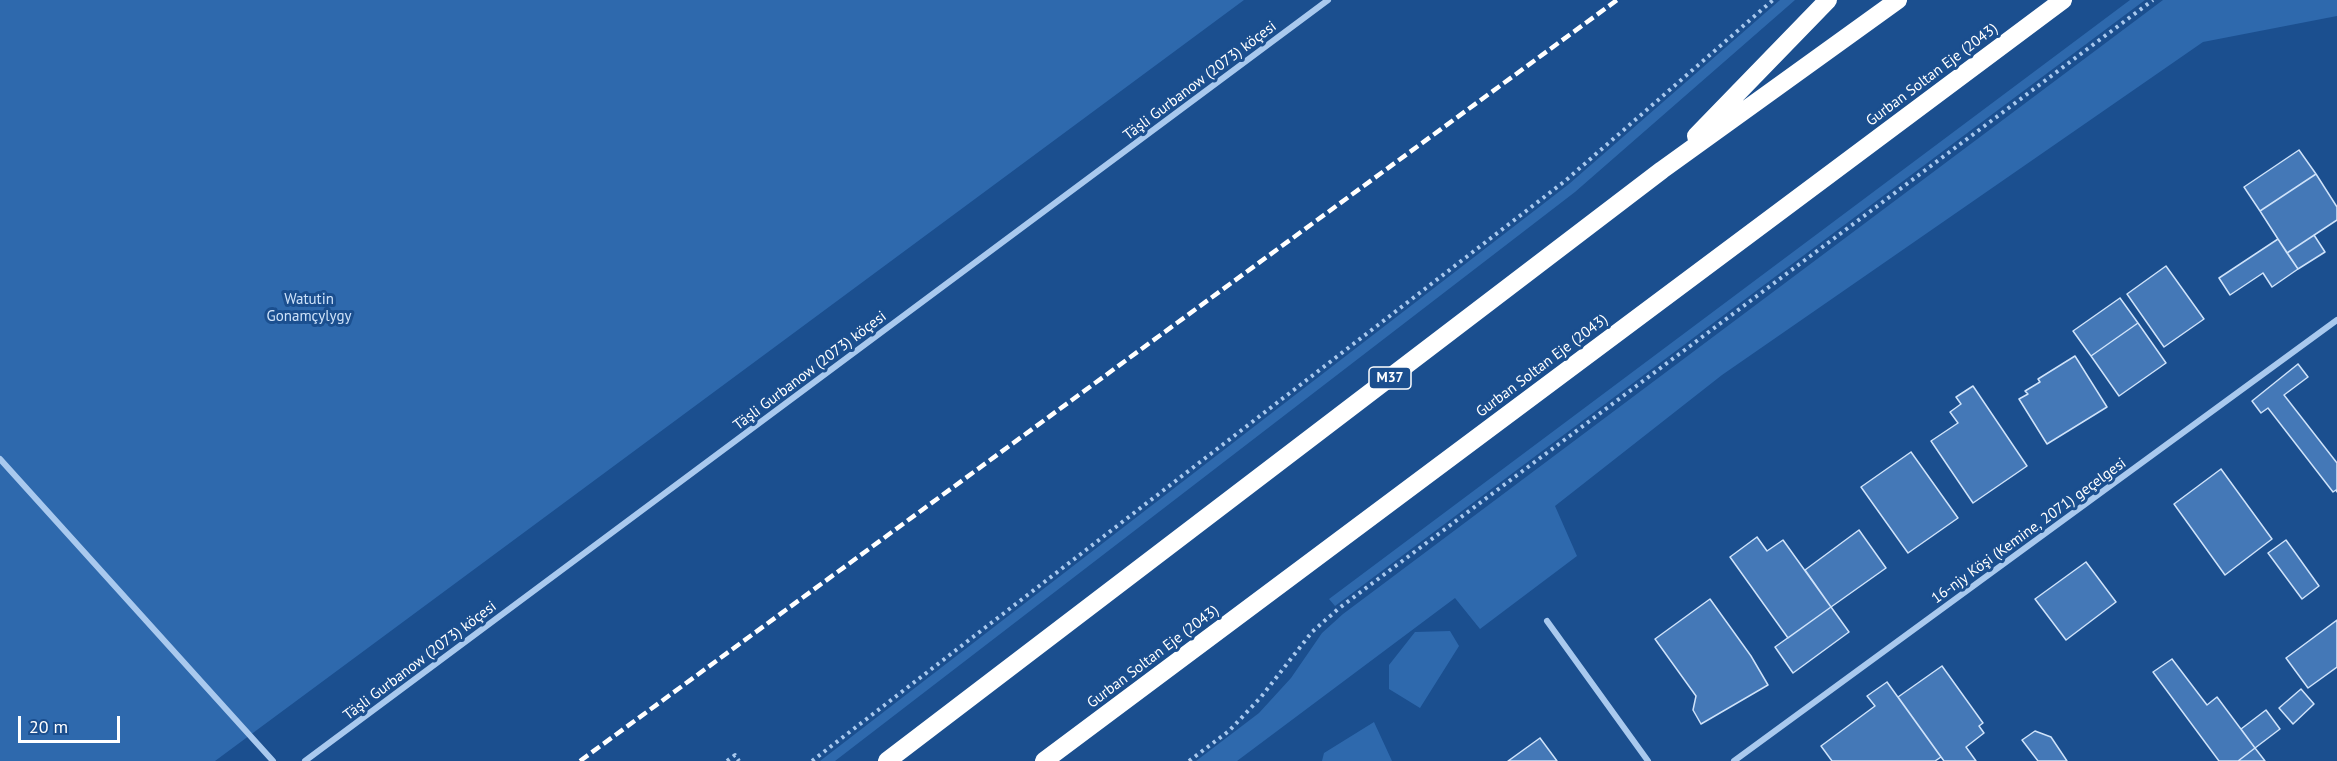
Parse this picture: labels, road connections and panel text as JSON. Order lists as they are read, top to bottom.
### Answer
{
  "streets": {
    "highway": ["Gurban Soltan Eje (2043)", "M37"],
    "street": ["Täşli Gurbanow (2073) köçesi", "16-njy Köşi (Kemine, 2071) geçelgesi"]
  },
  "parks": ["Watutin Gonamçylygy"],
  "scale_bar": "20 m"
}
